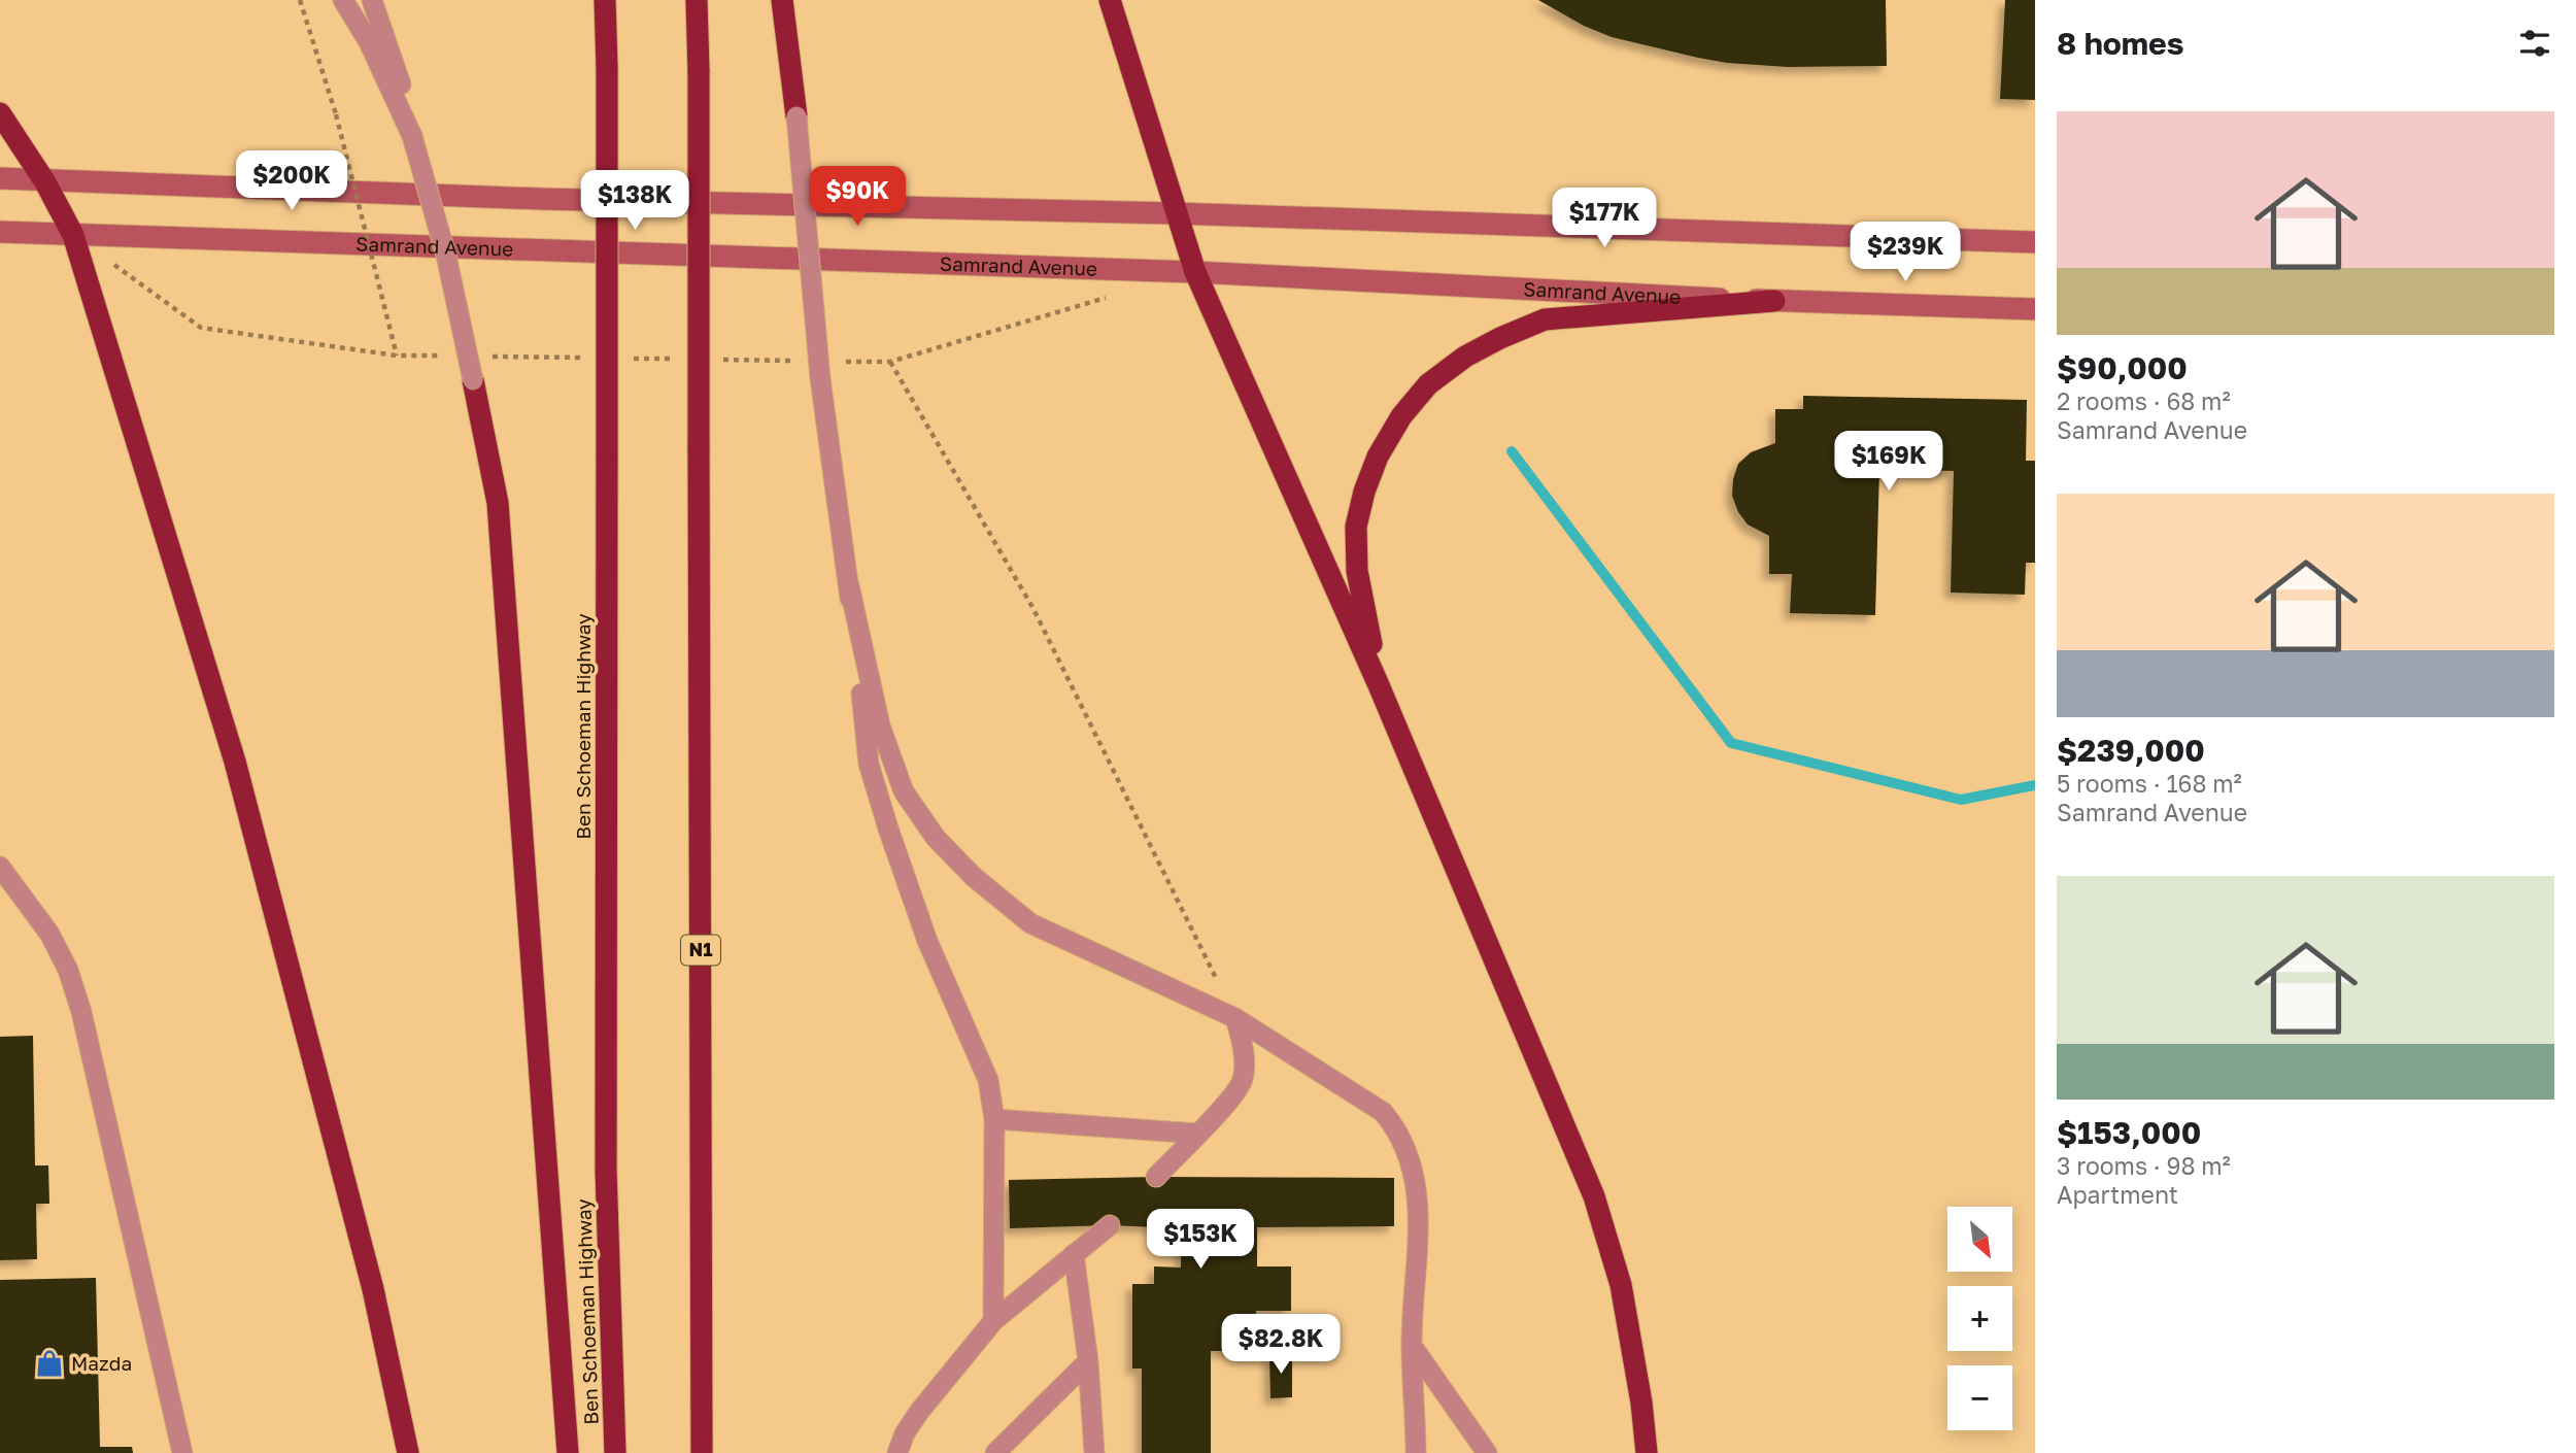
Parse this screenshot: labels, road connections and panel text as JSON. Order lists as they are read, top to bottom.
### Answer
{
  "streets": {
    "highway": ["Ben Schoeman Highway", "N1"],
    "main road": ["Samrand Avenue"]
  },
  "places": {
    "shop": ["Mazda"]
  },
  "north": "bottom right",
  "page": {
    "heading": "8 homes",
    "list": [
      {
        "name": "$90,000",
        "note": "2 rooms · 68 m² · Samrand Avenue"
      },
      {
        "name": "$239,000",
        "note": "5 rooms · 168 m² · Samrand Avenue"
      },
      {
        "name": "$153,000",
        "note": "3 rooms · 98 m² · Apartment"
      }
    ],
    "price": [
      "$200K",
      "$90K",
      "$138K",
      "$177K",
      "$239K",
      "$169K",
      "$153K",
      "$82.8K"
    ],
    "map_buttons": ["+", "−"]
  }
}
